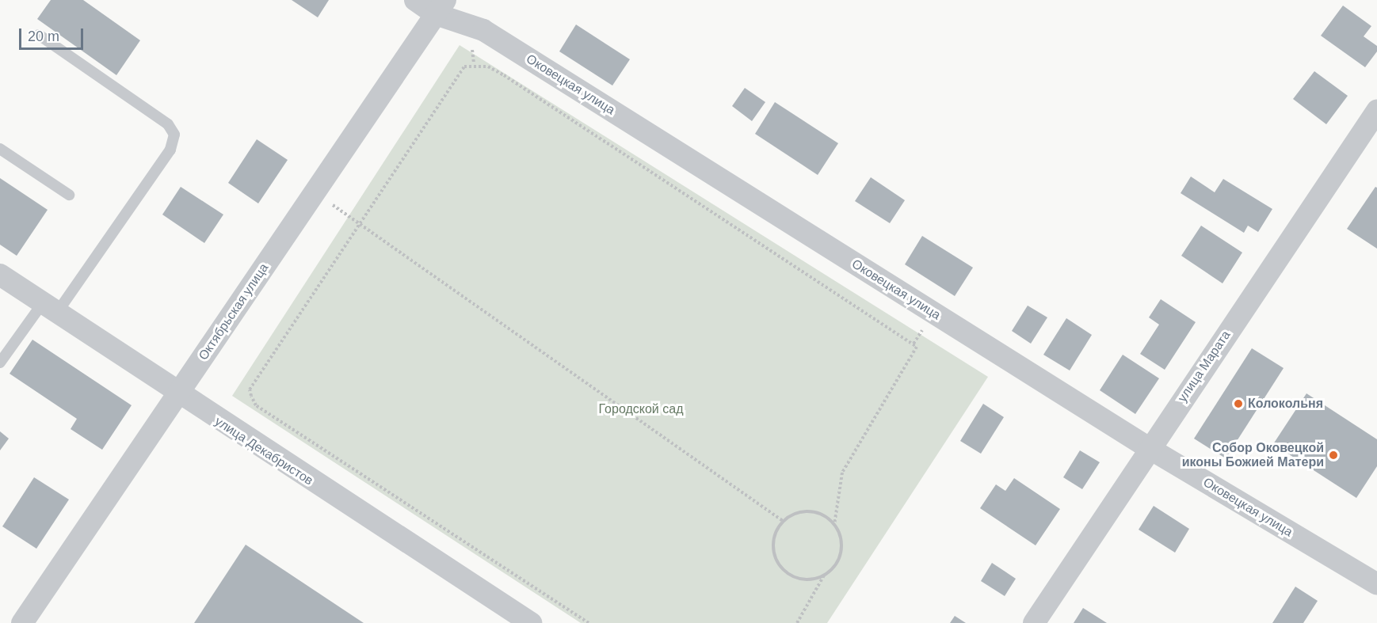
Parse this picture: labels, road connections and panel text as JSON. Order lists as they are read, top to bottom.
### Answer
{
  "streets": {
    "street": [
      "Оковецкая улица",
      "Октябрьская улица",
      "улица Марата",
      "улица Декабристов"
    ]
  },
  "crossings": [
    ["Оковецкая улица", "Октябрьская улица"],
    ["Оковецкая улица", "улица Марата"],
    ["Октябрьская улица", "улица Декабристов"]
  ],
  "parks": ["Городской сад"],
  "places": ["Колокольня", "Собор Оковецкой иконы Божией Матери"],
  "scale_bar": "20 m"
}
